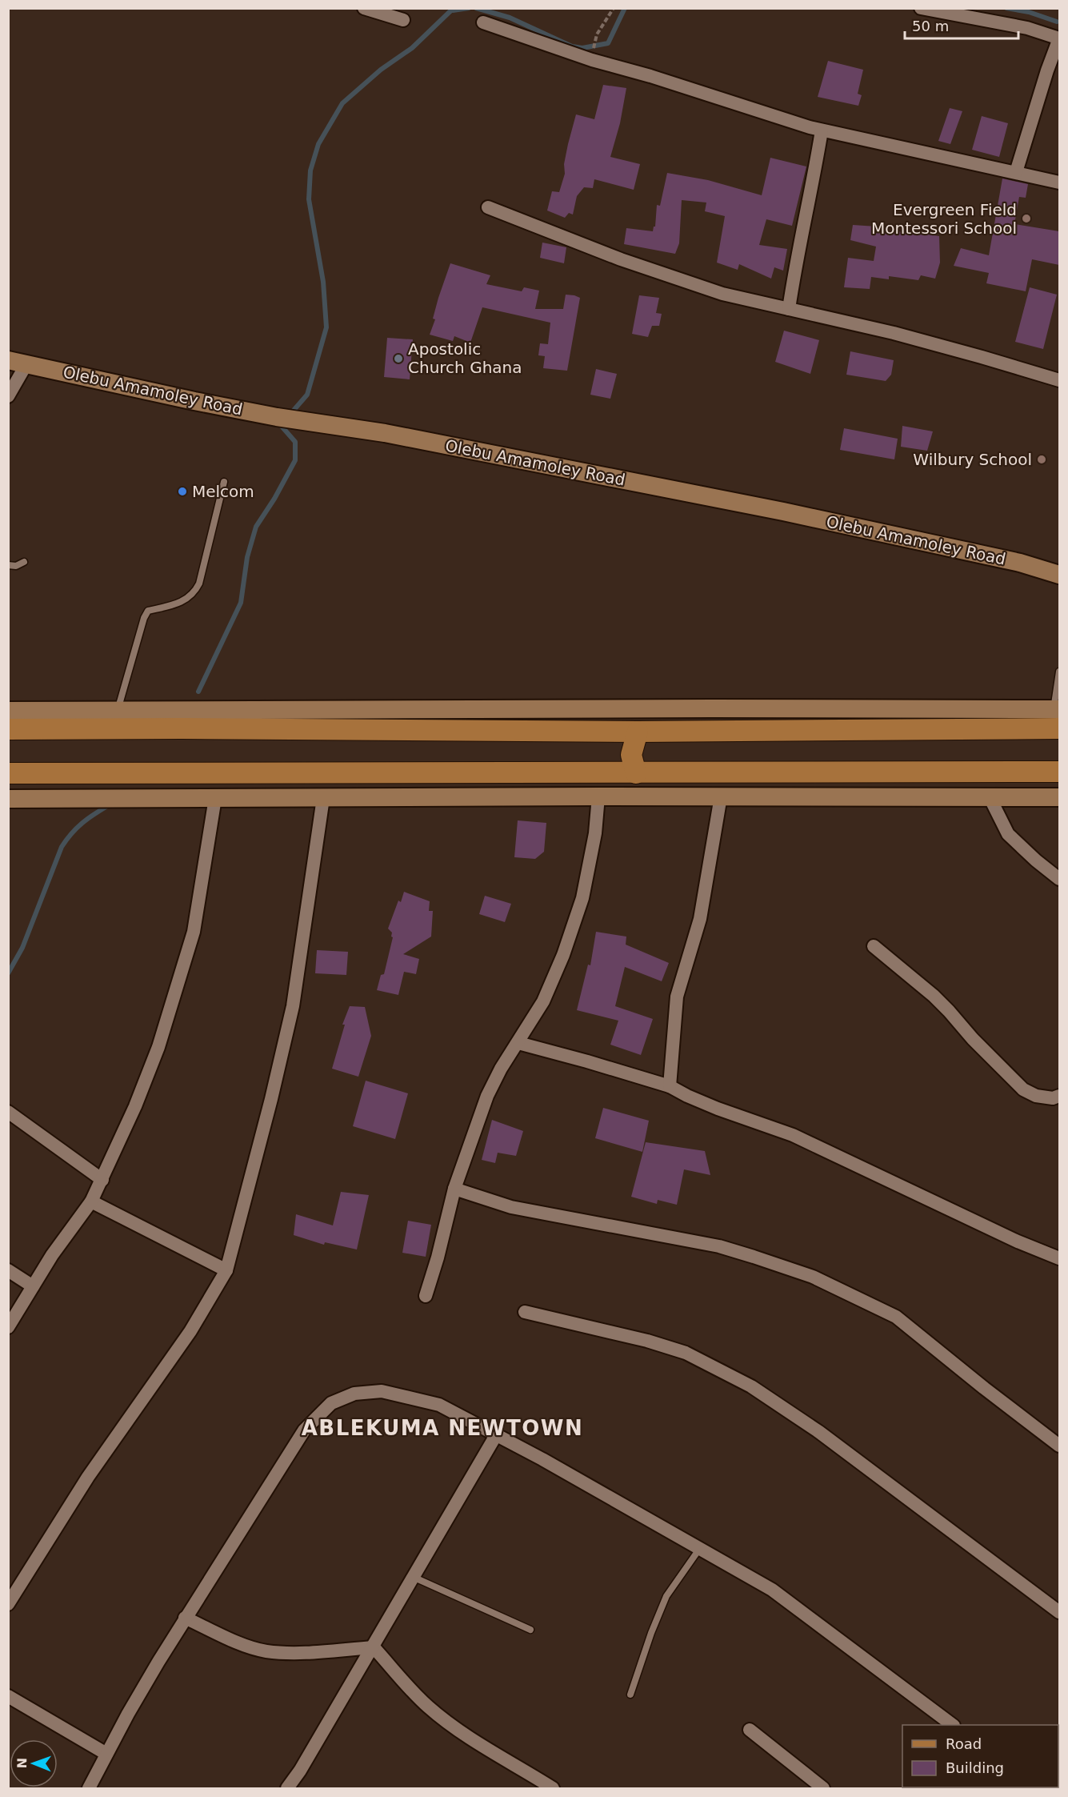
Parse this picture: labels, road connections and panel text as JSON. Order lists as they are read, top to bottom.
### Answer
{
  "streets": {
    "street": ["Olebu Amamoley Road"]
  },
  "districts": ["ABLEKUMA NEWTOWN"],
  "places": [
    "Evergreen Field Montessori School",
    "Apostolic Church Ghana",
    "Wilbury School",
    "Melcom"
  ],
  "legend": ["Road", "Building"],
  "scale_bar": "50 m",
  "north": "left"
}
